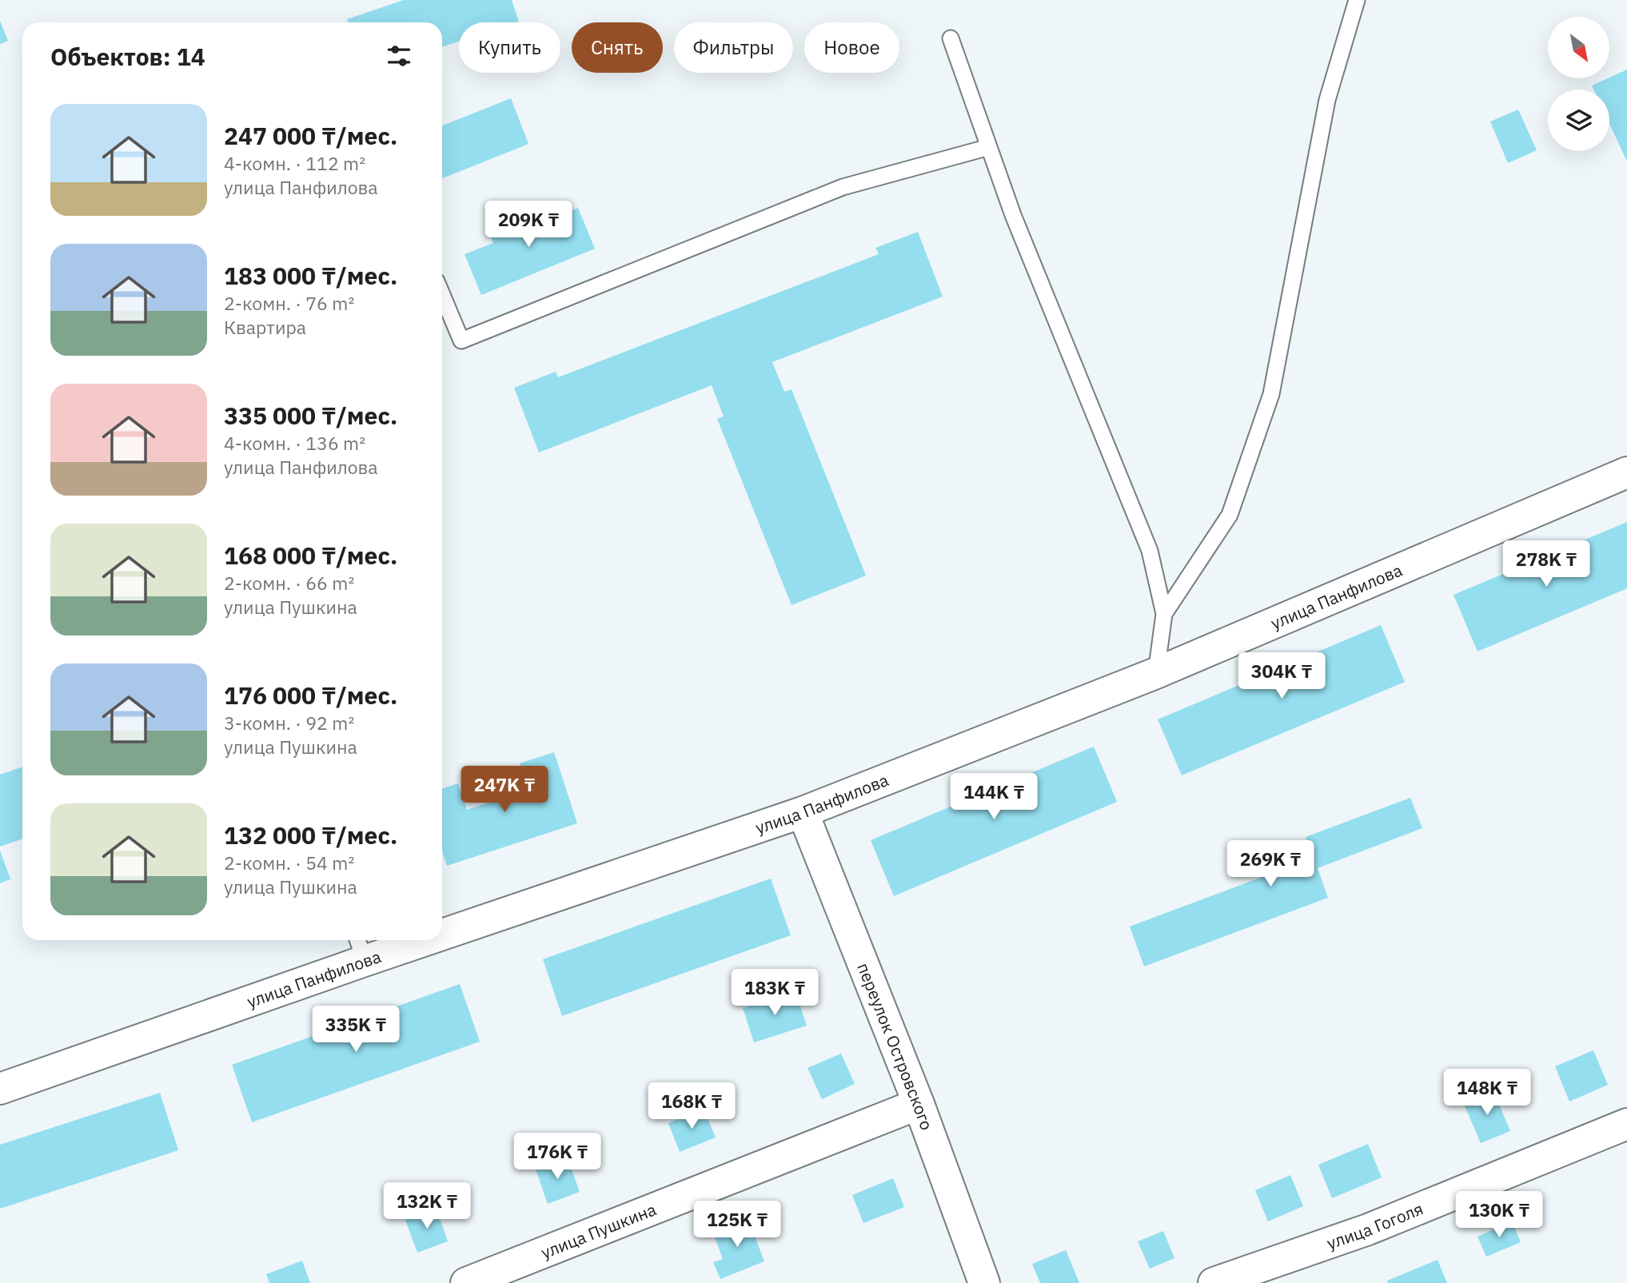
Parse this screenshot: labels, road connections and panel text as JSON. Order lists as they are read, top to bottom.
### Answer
{
  "streets": {
    "street": [
      "улица Панфилова",
      "переулок Островского",
      "улица Гоголя",
      "улица Пушкина"
    ]
  },
  "crossings": [
    ["улица Панфилова", "переулок Островского"],
    ["переулок Островского", "улица Пушкина"]
  ],
  "north": "bottom right",
  "page": {
    "chip": [
      "Купить",
      "Снять",
      "Фильтры",
      "Новое"
    ],
    "heading": "Объектов: 14",
    "list": [
      {
        "name": "247 000 ₸/мес.",
        "note": "4-комн. · 112 m² · улица Панфилова"
      },
      {
        "name": "183 000 ₸/мес.",
        "note": "2-комн. · 76 m² · Квартира"
      },
      {
        "name": "335 000 ₸/мес.",
        "note": "4-комн. · 136 m² · улица Панфилова"
      },
      {
        "name": "168 000 ₸/мес.",
        "note": "2-комн. · 66 m² · улица Пушкина"
      },
      {
        "name": "176 000 ₸/мес.",
        "note": "3-комн. · 92 m² · улица Пушкина"
      },
      {
        "name": "132 000 ₸/мес.",
        "note": "2-комн. · 54 m² · улица Пушкина"
      }
    ],
    "price": [
      "209K ₸",
      "278K ₸",
      "304K ₸",
      "247K ₸",
      "144K ₸",
      "269K ₸",
      "183K ₸",
      "335K ₸",
      "148K ₸",
      "168K ₸",
      "176K ₸",
      "132K ₸",
      "130K ₸",
      "125K ₸"
    ]
  }
}
